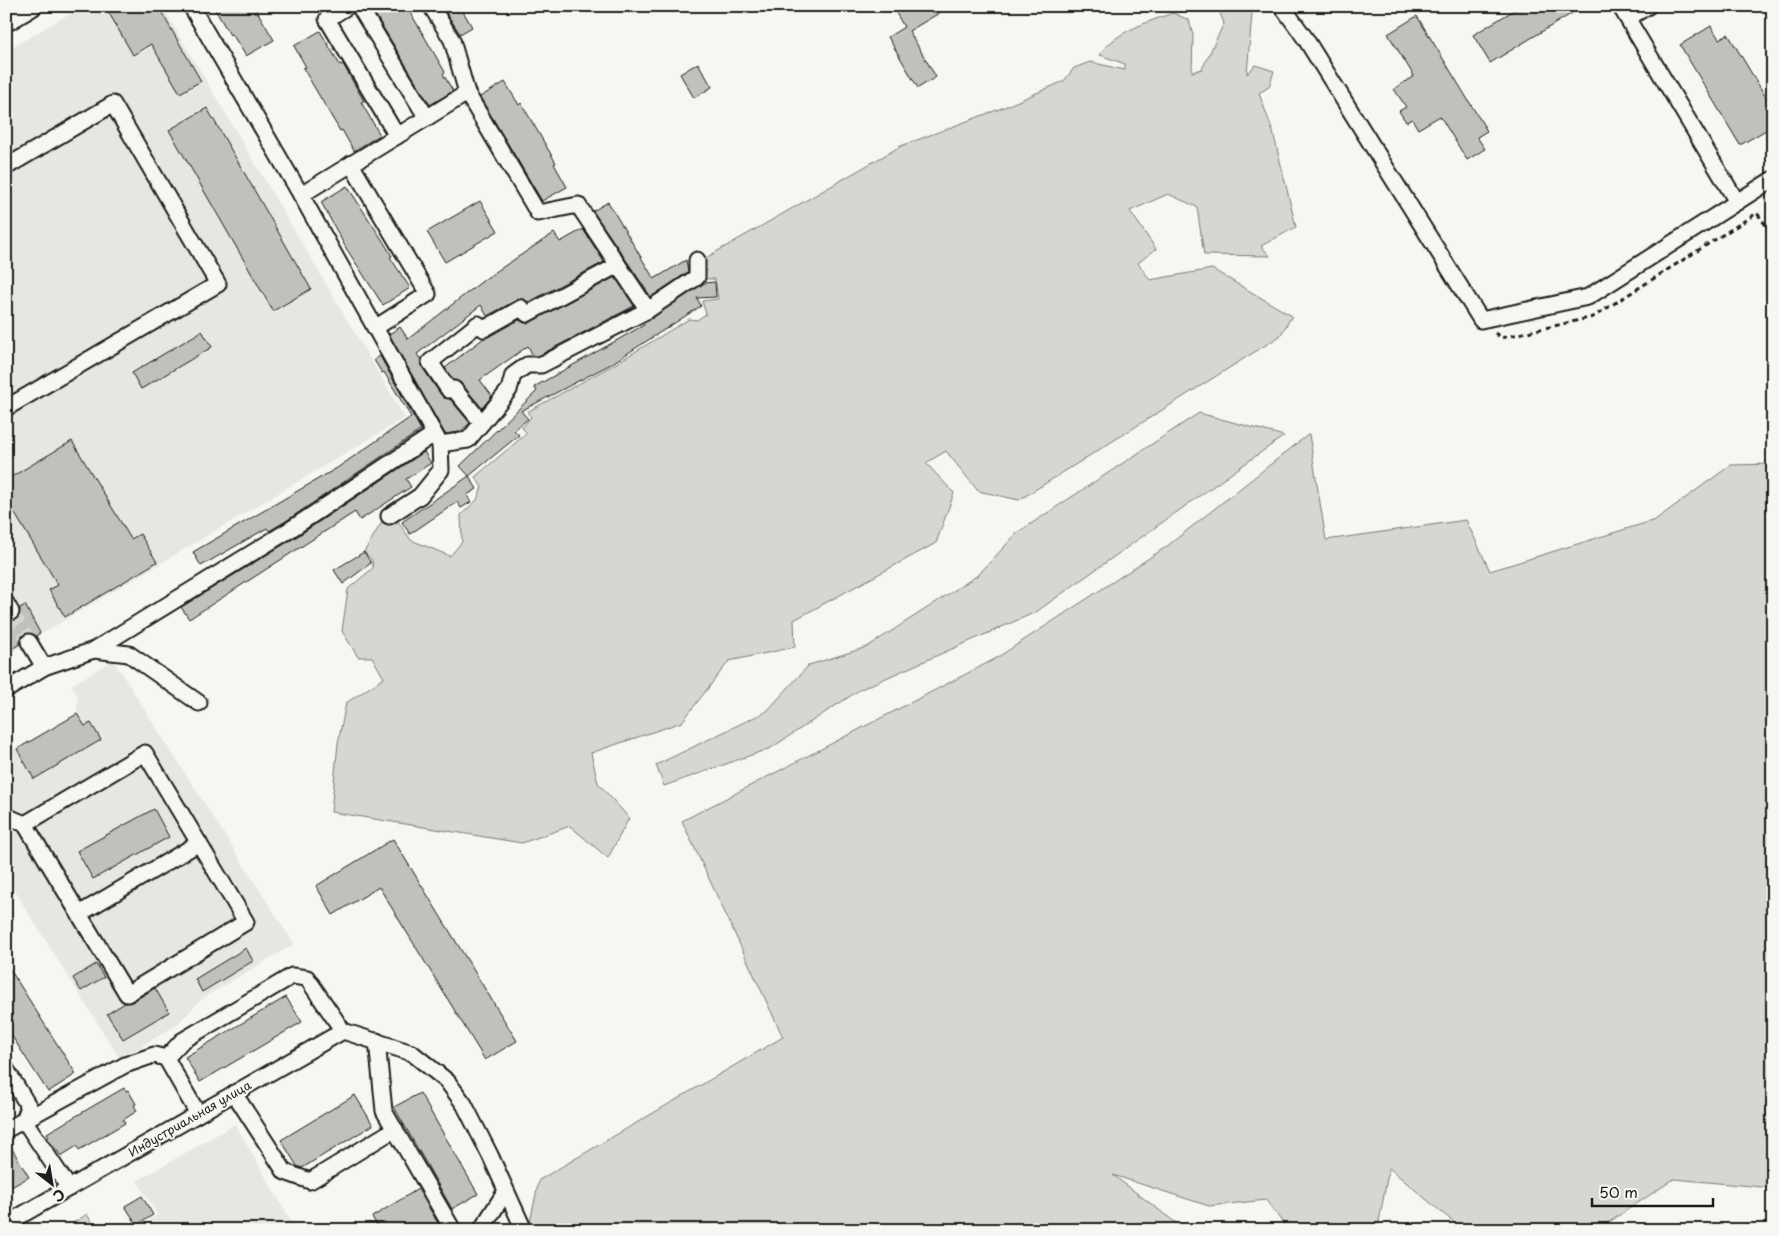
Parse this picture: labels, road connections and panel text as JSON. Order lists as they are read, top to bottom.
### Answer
{
  "streets": {
    "street": ["Индустриальная улица"]
  },
  "scale_bar": "50 m",
  "north": "bottom right"
}
